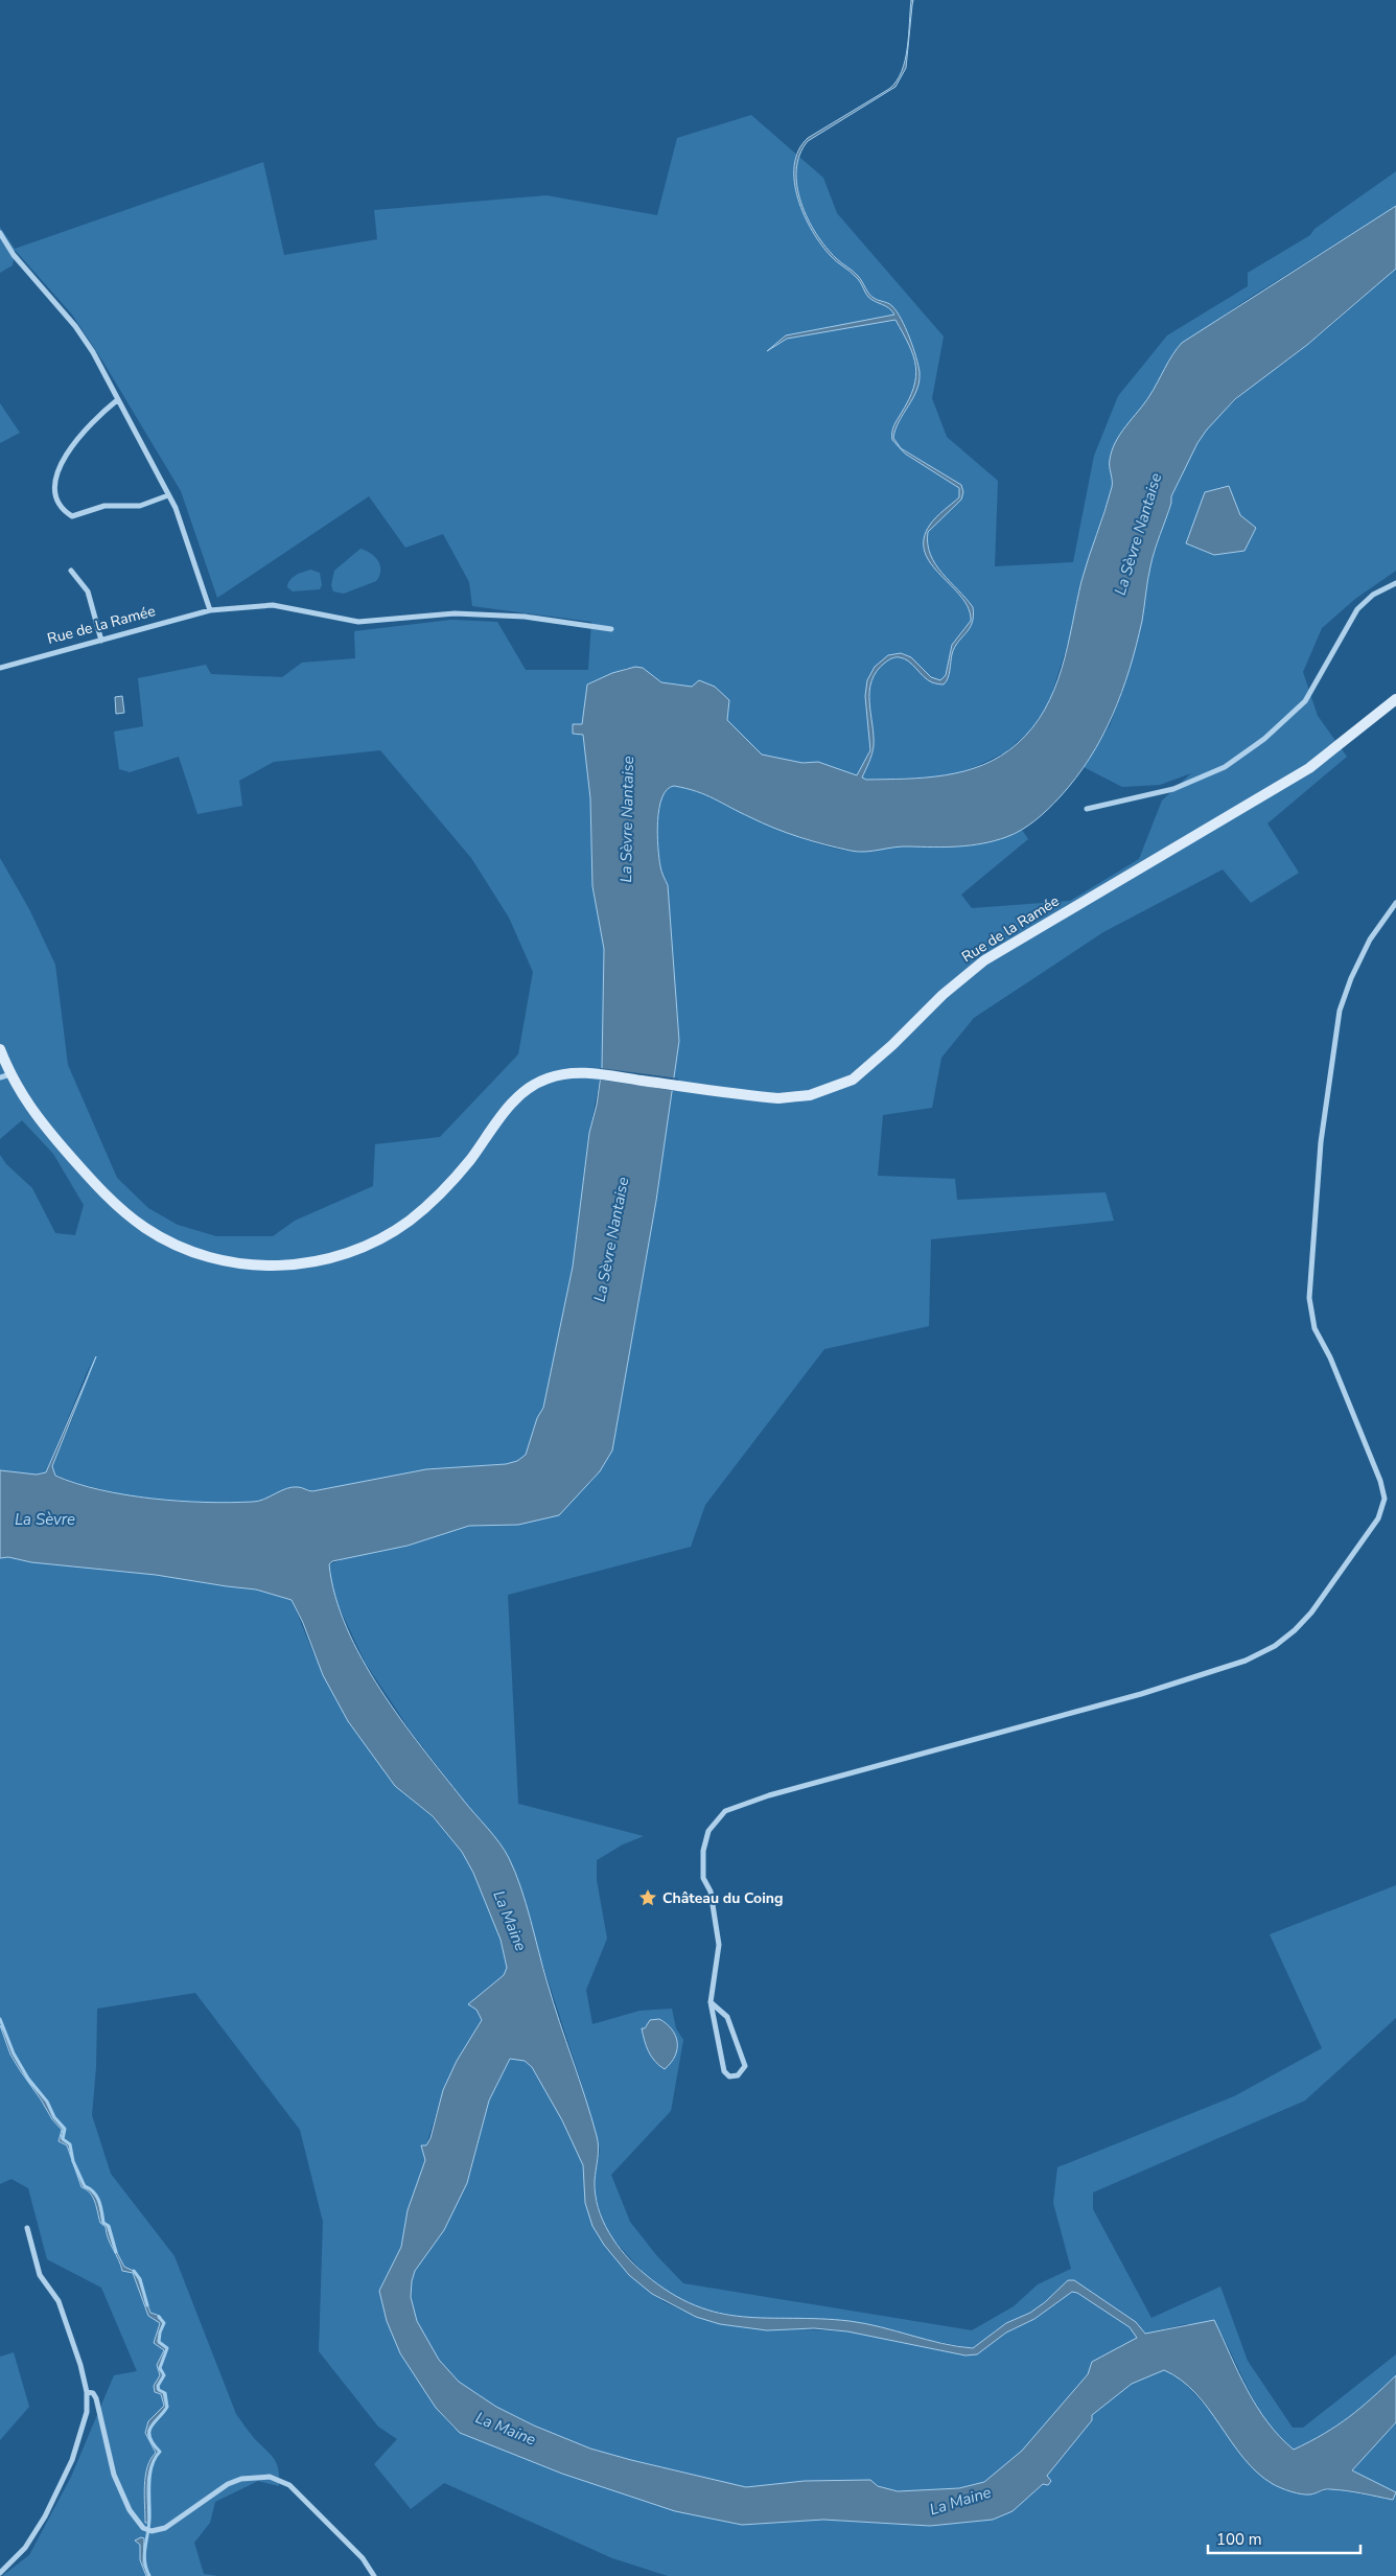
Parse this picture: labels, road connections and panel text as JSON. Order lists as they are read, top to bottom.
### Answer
{
  "streets": {
    "main road": ["Rue de la Ramée"]
  },
  "water": ["La Sèvre Nantaise", "La Sèvre", "La Maine"],
  "places": {
    "place": ["Château du Coing"]
  },
  "scale_bar": "100 m"
}
